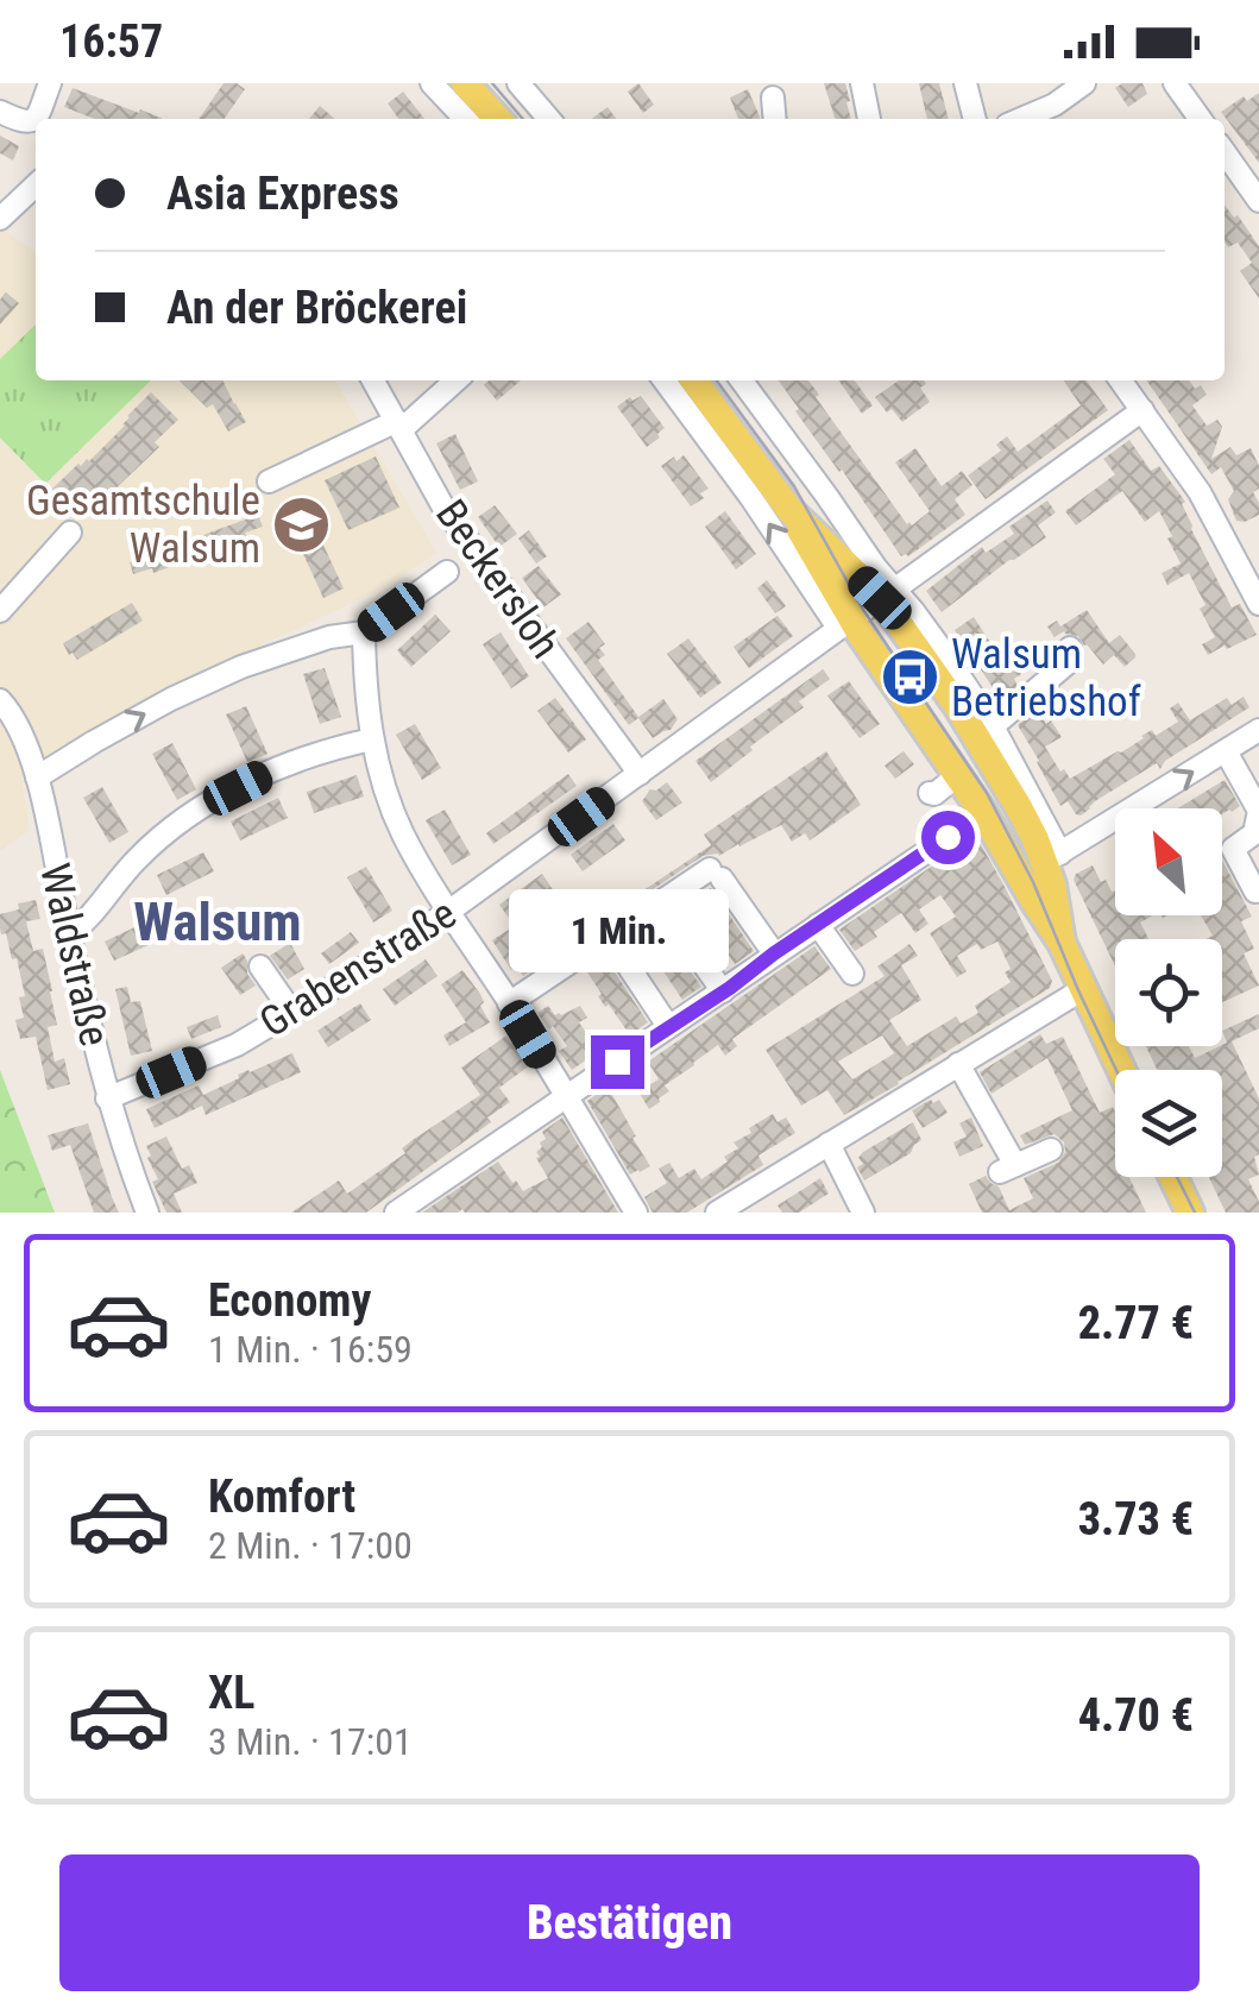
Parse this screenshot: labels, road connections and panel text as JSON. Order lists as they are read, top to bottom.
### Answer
{
  "streets": {
    "street": ["Beckersloh", "Waldstraße", "Grabenstraße"]
  },
  "crossings": [
    ["Beckersloh", "Grabenstraße"],
    ["Waldstraße", "Grabenstraße"]
  ],
  "districts": ["Walsum"],
  "places": {
    "school or university": ["Gesamtschule Walsum"],
    "bus stop": ["Walsum Betriebshof"]
  },
  "north": "top left",
  "page": {
    "status": "16:57",
    "banner": ["Asia Express", "An der Bröckerei"],
    "bubble": "1 Min.",
    "list": [
      {
        "name": "Economy",
        "note": "1 Min. · 16:59",
        "value": "2.77 €"
      },
      {
        "name": "Komfort",
        "note": "2 Min. · 17:00",
        "value": "3.73 €"
      },
      {
        "name": "XL",
        "note": "3 Min. · 17:01",
        "value": "4.70 €"
      }
    ],
    "buttons": "Bestätigen"
  }
}
